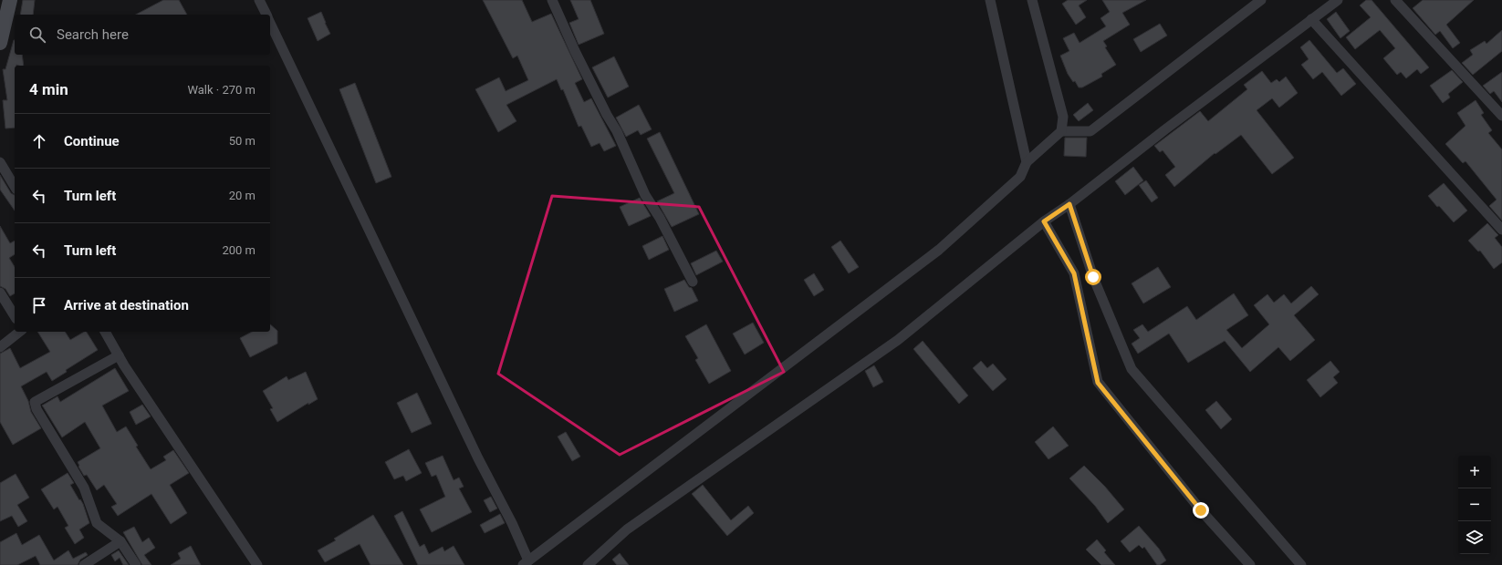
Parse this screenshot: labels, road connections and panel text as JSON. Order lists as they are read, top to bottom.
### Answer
{
  "page": {
    "search": "Search here",
    "heading": ["4 min", "Walk · 270 m"],
    "list": [
      ["Continue", "50 m"],
      ["Turn left", "20 m"],
      ["Turn left", "200 m"],
      "Arrive at destination"
    ],
    "map_buttons": ["+", "−"]
  }
}
